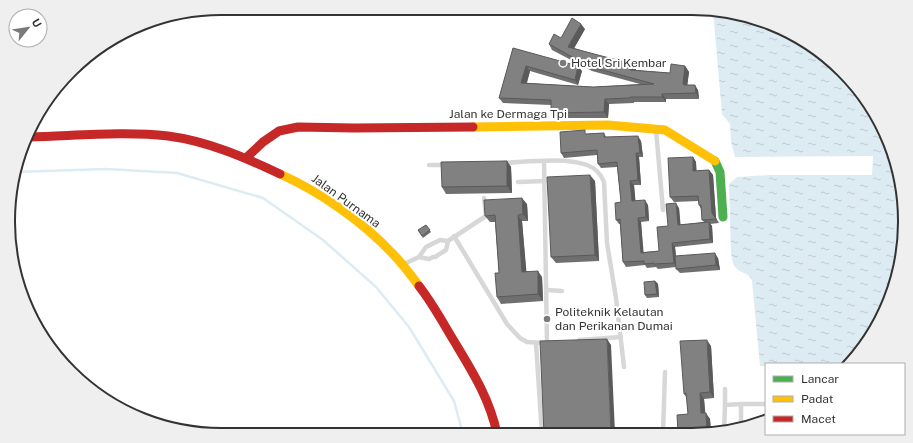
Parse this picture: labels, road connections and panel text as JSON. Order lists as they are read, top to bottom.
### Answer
{
  "streets": {
    "main road": ["Jalan ke Dermaga Tpi", "Jalan Purnama"]
  },
  "crossings": [
    ["Jalan ke Dermaga Tpi", "Jalan Purnama"]
  ],
  "places": ["Hotel Sri Kembar", "Politeknik Kelautan dan Perikanan Dumai"],
  "legend": ["Lancar", "Padat", "Macet"],
  "north": "top right"
}
